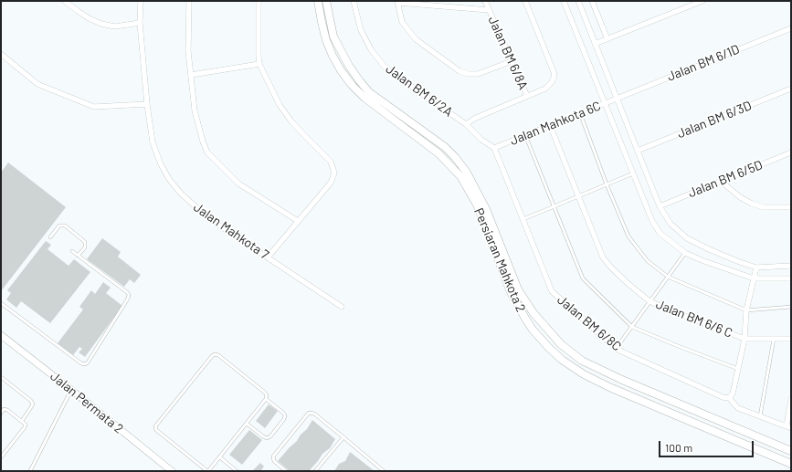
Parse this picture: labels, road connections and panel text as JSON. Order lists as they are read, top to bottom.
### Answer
{
  "streets": {
    "main road": ["Persiaran Mahkota 2"],
    "street": [
      "Jalan BM 6/8A",
      "Jalan BM 6/1D",
      "Jalan BM 6/2A",
      "Jalan BM 6/3D",
      "Jalan Mahkota 6C",
      "Jalan BM 6/5D",
      "Jalan Mahkota 7",
      "Jalan BM 6/6 C",
      "Jalan BM 6/8C",
      "Jalan Permata 2"
    ]
  },
  "crossings": [
    ["Jalan BM 6/1D", "Jalan Mahkota 6C"],
    ["Jalan BM 6/2A", "Jalan Mahkota 6C"],
    ["Jalan BM 6/2A", "Jalan BM 6/8C"],
    ["Jalan Mahkota 6C", "Jalan BM 6/6 C"],
    ["Jalan Mahkota 6C", "Jalan BM 6/8C"]
  ],
  "scale_bar": "100 m"
}
